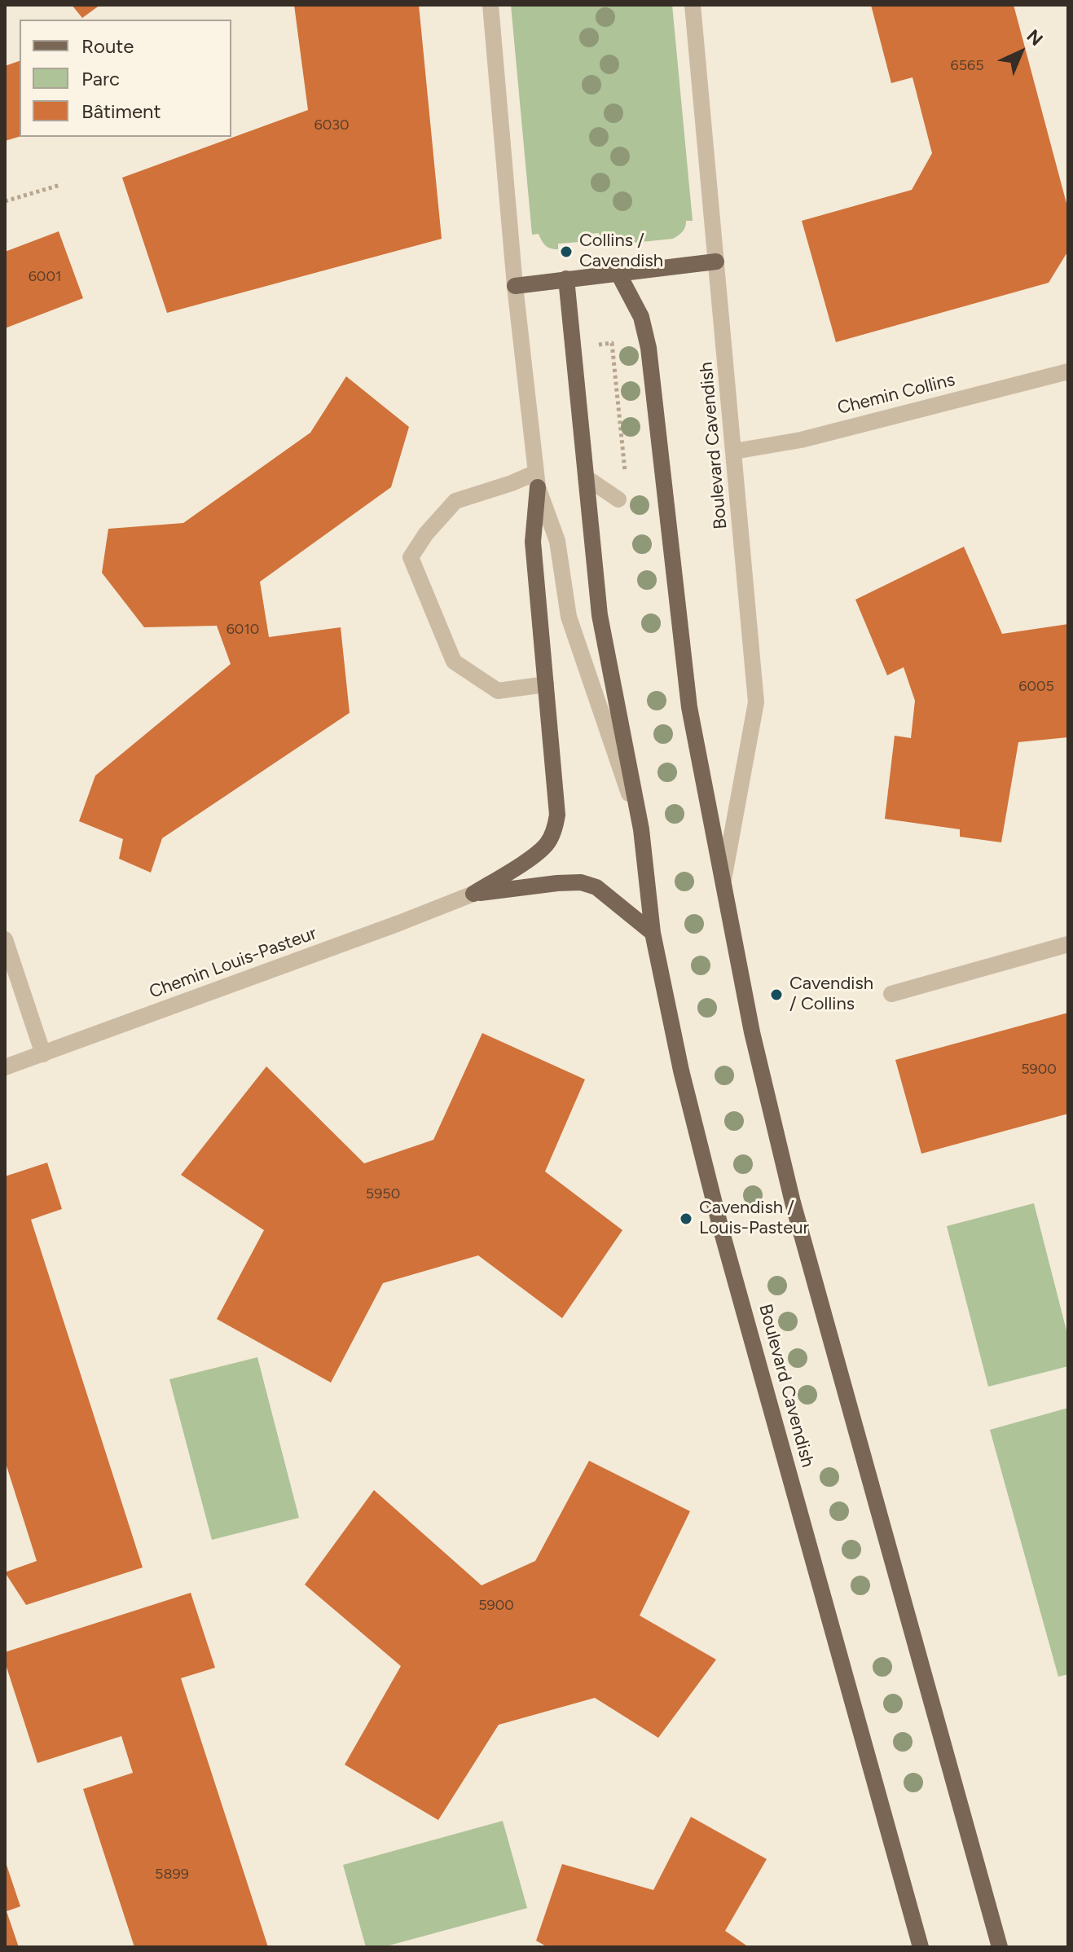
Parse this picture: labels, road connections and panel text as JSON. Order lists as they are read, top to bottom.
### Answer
{
  "streets": {
    "main road": ["Boulevard Cavendish"],
    "street": ["Chemin Collins", "Chemin Louis-Pasteur"]
  },
  "crossings": [
    ["Chemin Collins", "Boulevard Cavendish"]
  ],
  "places": ["Collins / Cavendish", "Cavendish / Collins", "Cavendish / Louis-Pasteur"],
  "house_numbers": [
    "6565",
    "6030",
    "6001",
    "6010",
    "6005",
    "5900",
    "5950",
    "5900",
    "5899"
  ],
  "legend": ["Route", "Parc", "Bâtiment"],
  "north": "top right"
}
